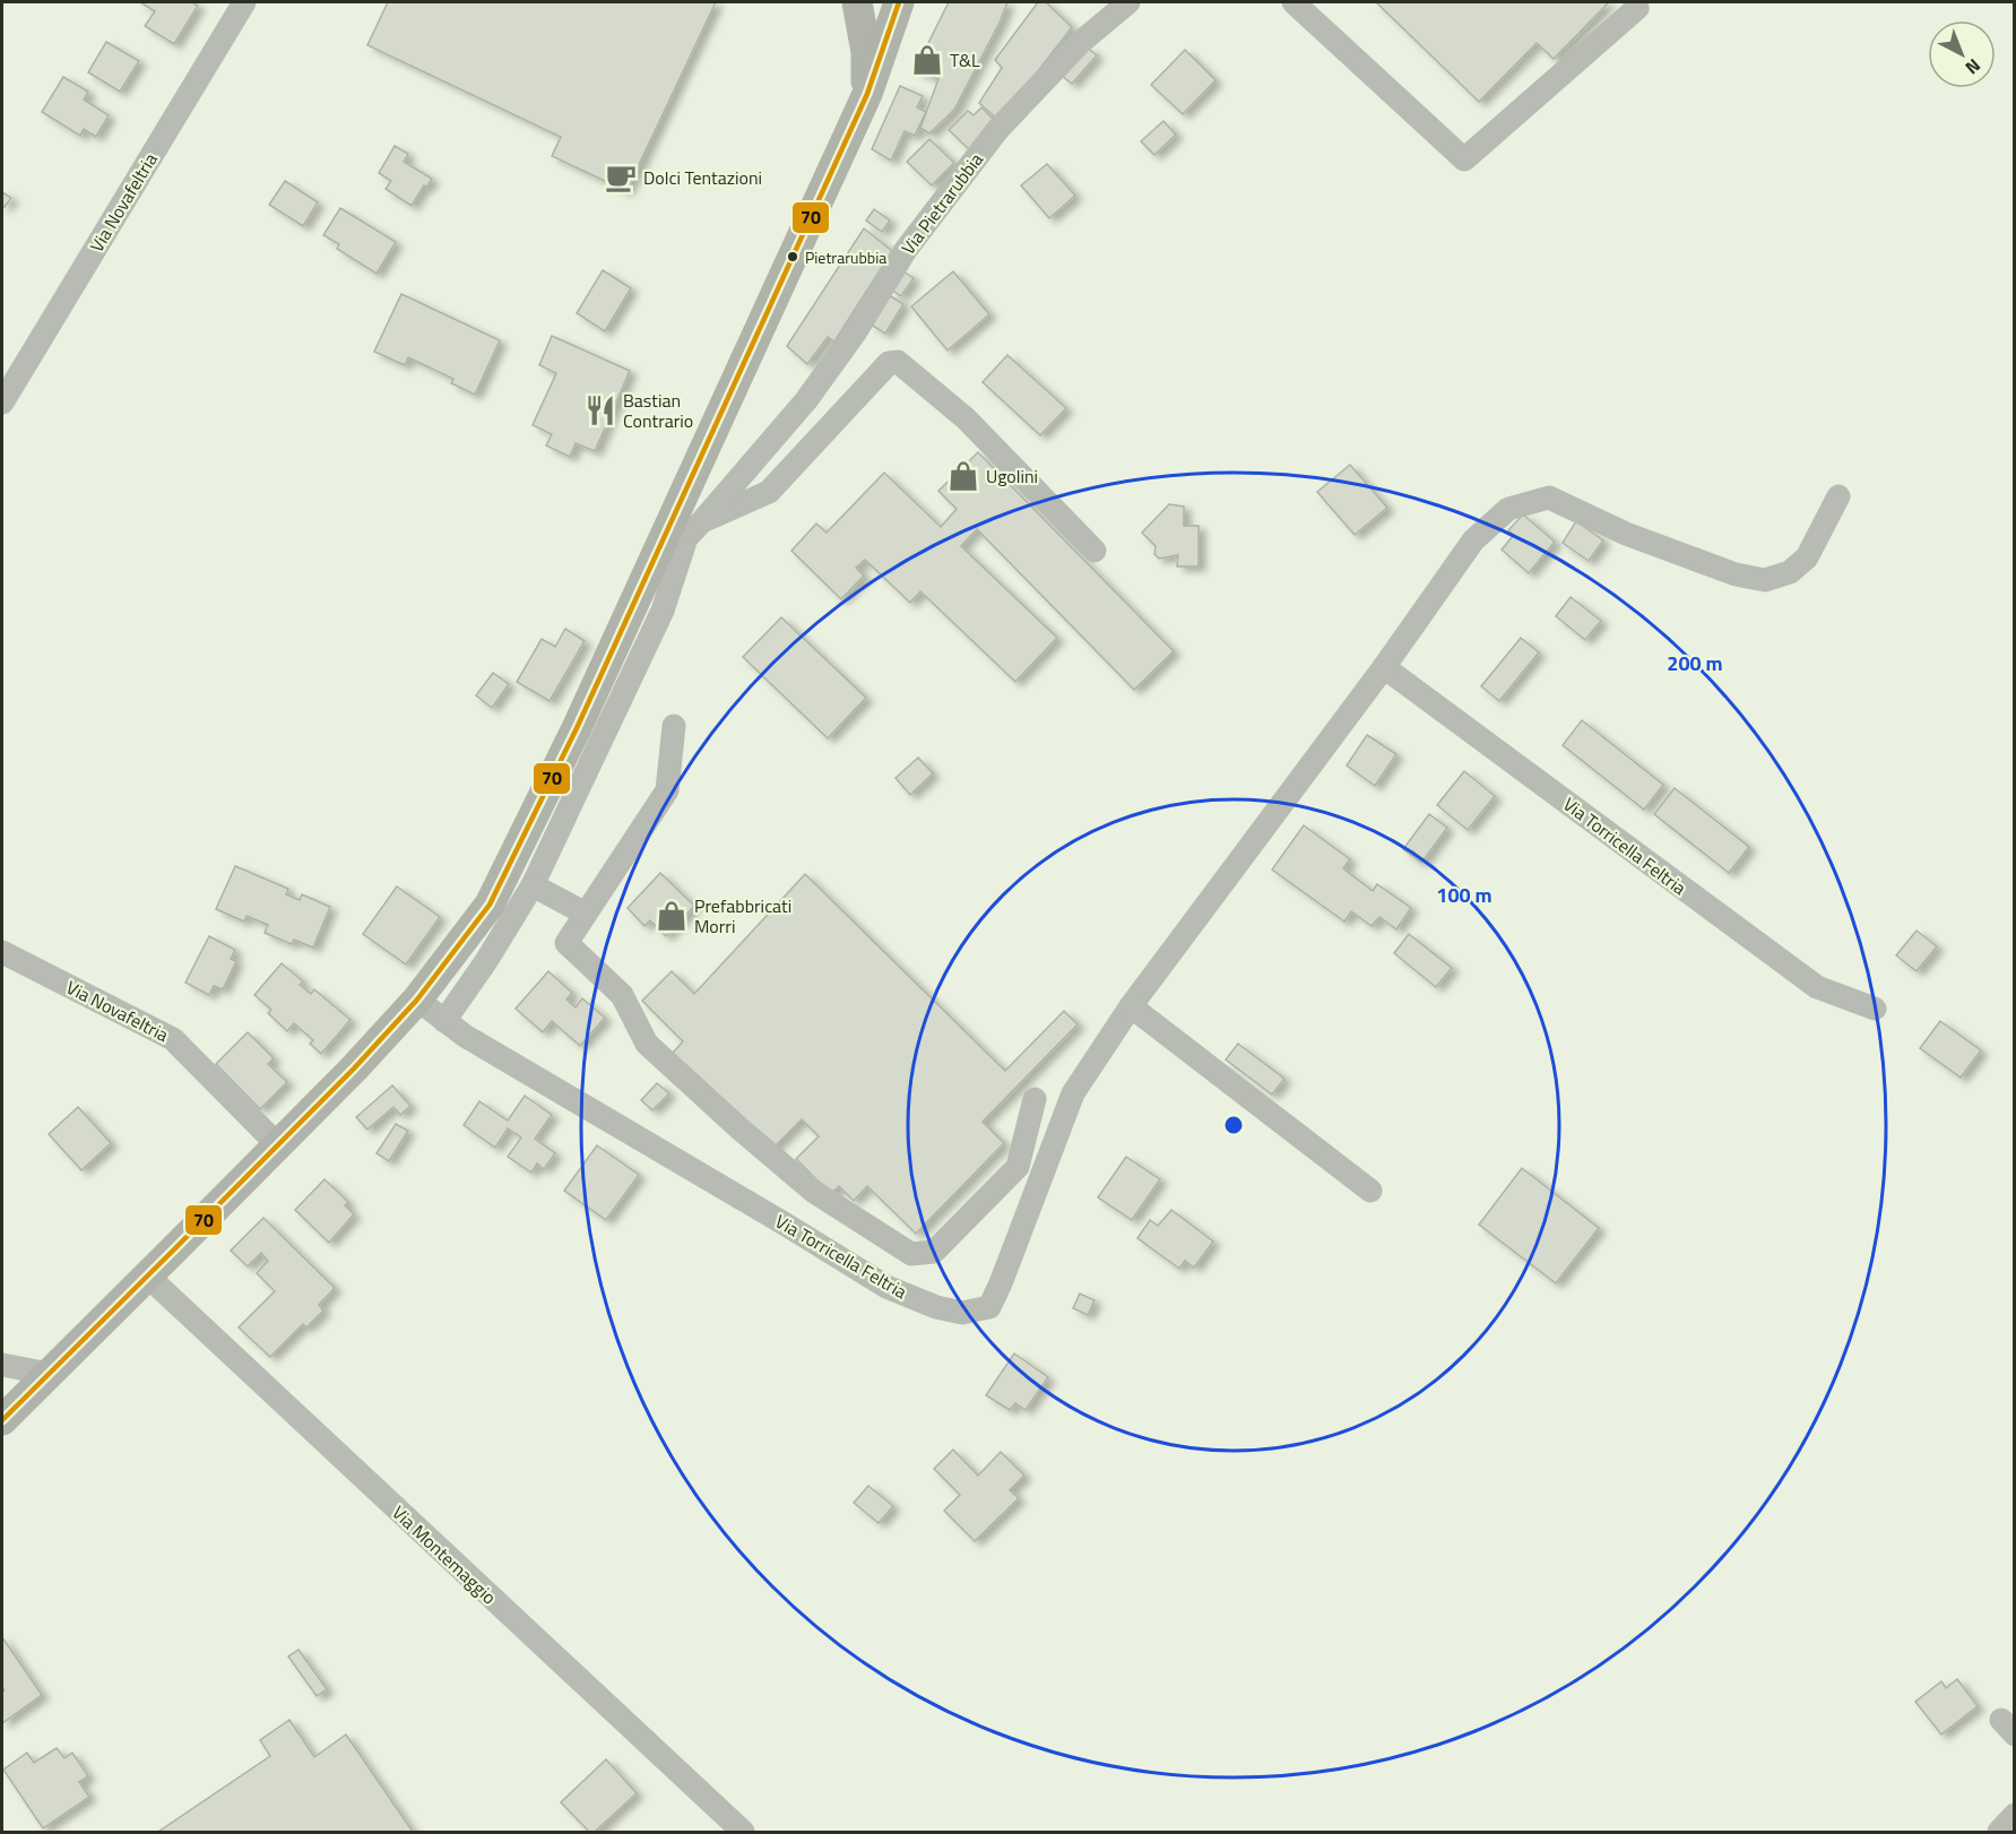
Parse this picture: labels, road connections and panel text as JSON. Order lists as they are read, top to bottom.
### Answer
{
  "streets": {
    "street": [
      "Via Novafeltria",
      "Via Pietrarubbia",
      "Via Torricella Feltria",
      "Via Montemaggio"
    ]
  },
  "places": {
    "shop": ["T&L", "Ugolini", "Prefabbricati Morri"],
    "cafe": ["Dolci Tentazioni"],
    "other": ["Pietrarubbia"],
    "restaurant": ["Bastian Contrario"]
  },
  "lines": ["transit line 70"],
  "north": "bottom right",
  "rings": ["200 m", "100 m"]
}
